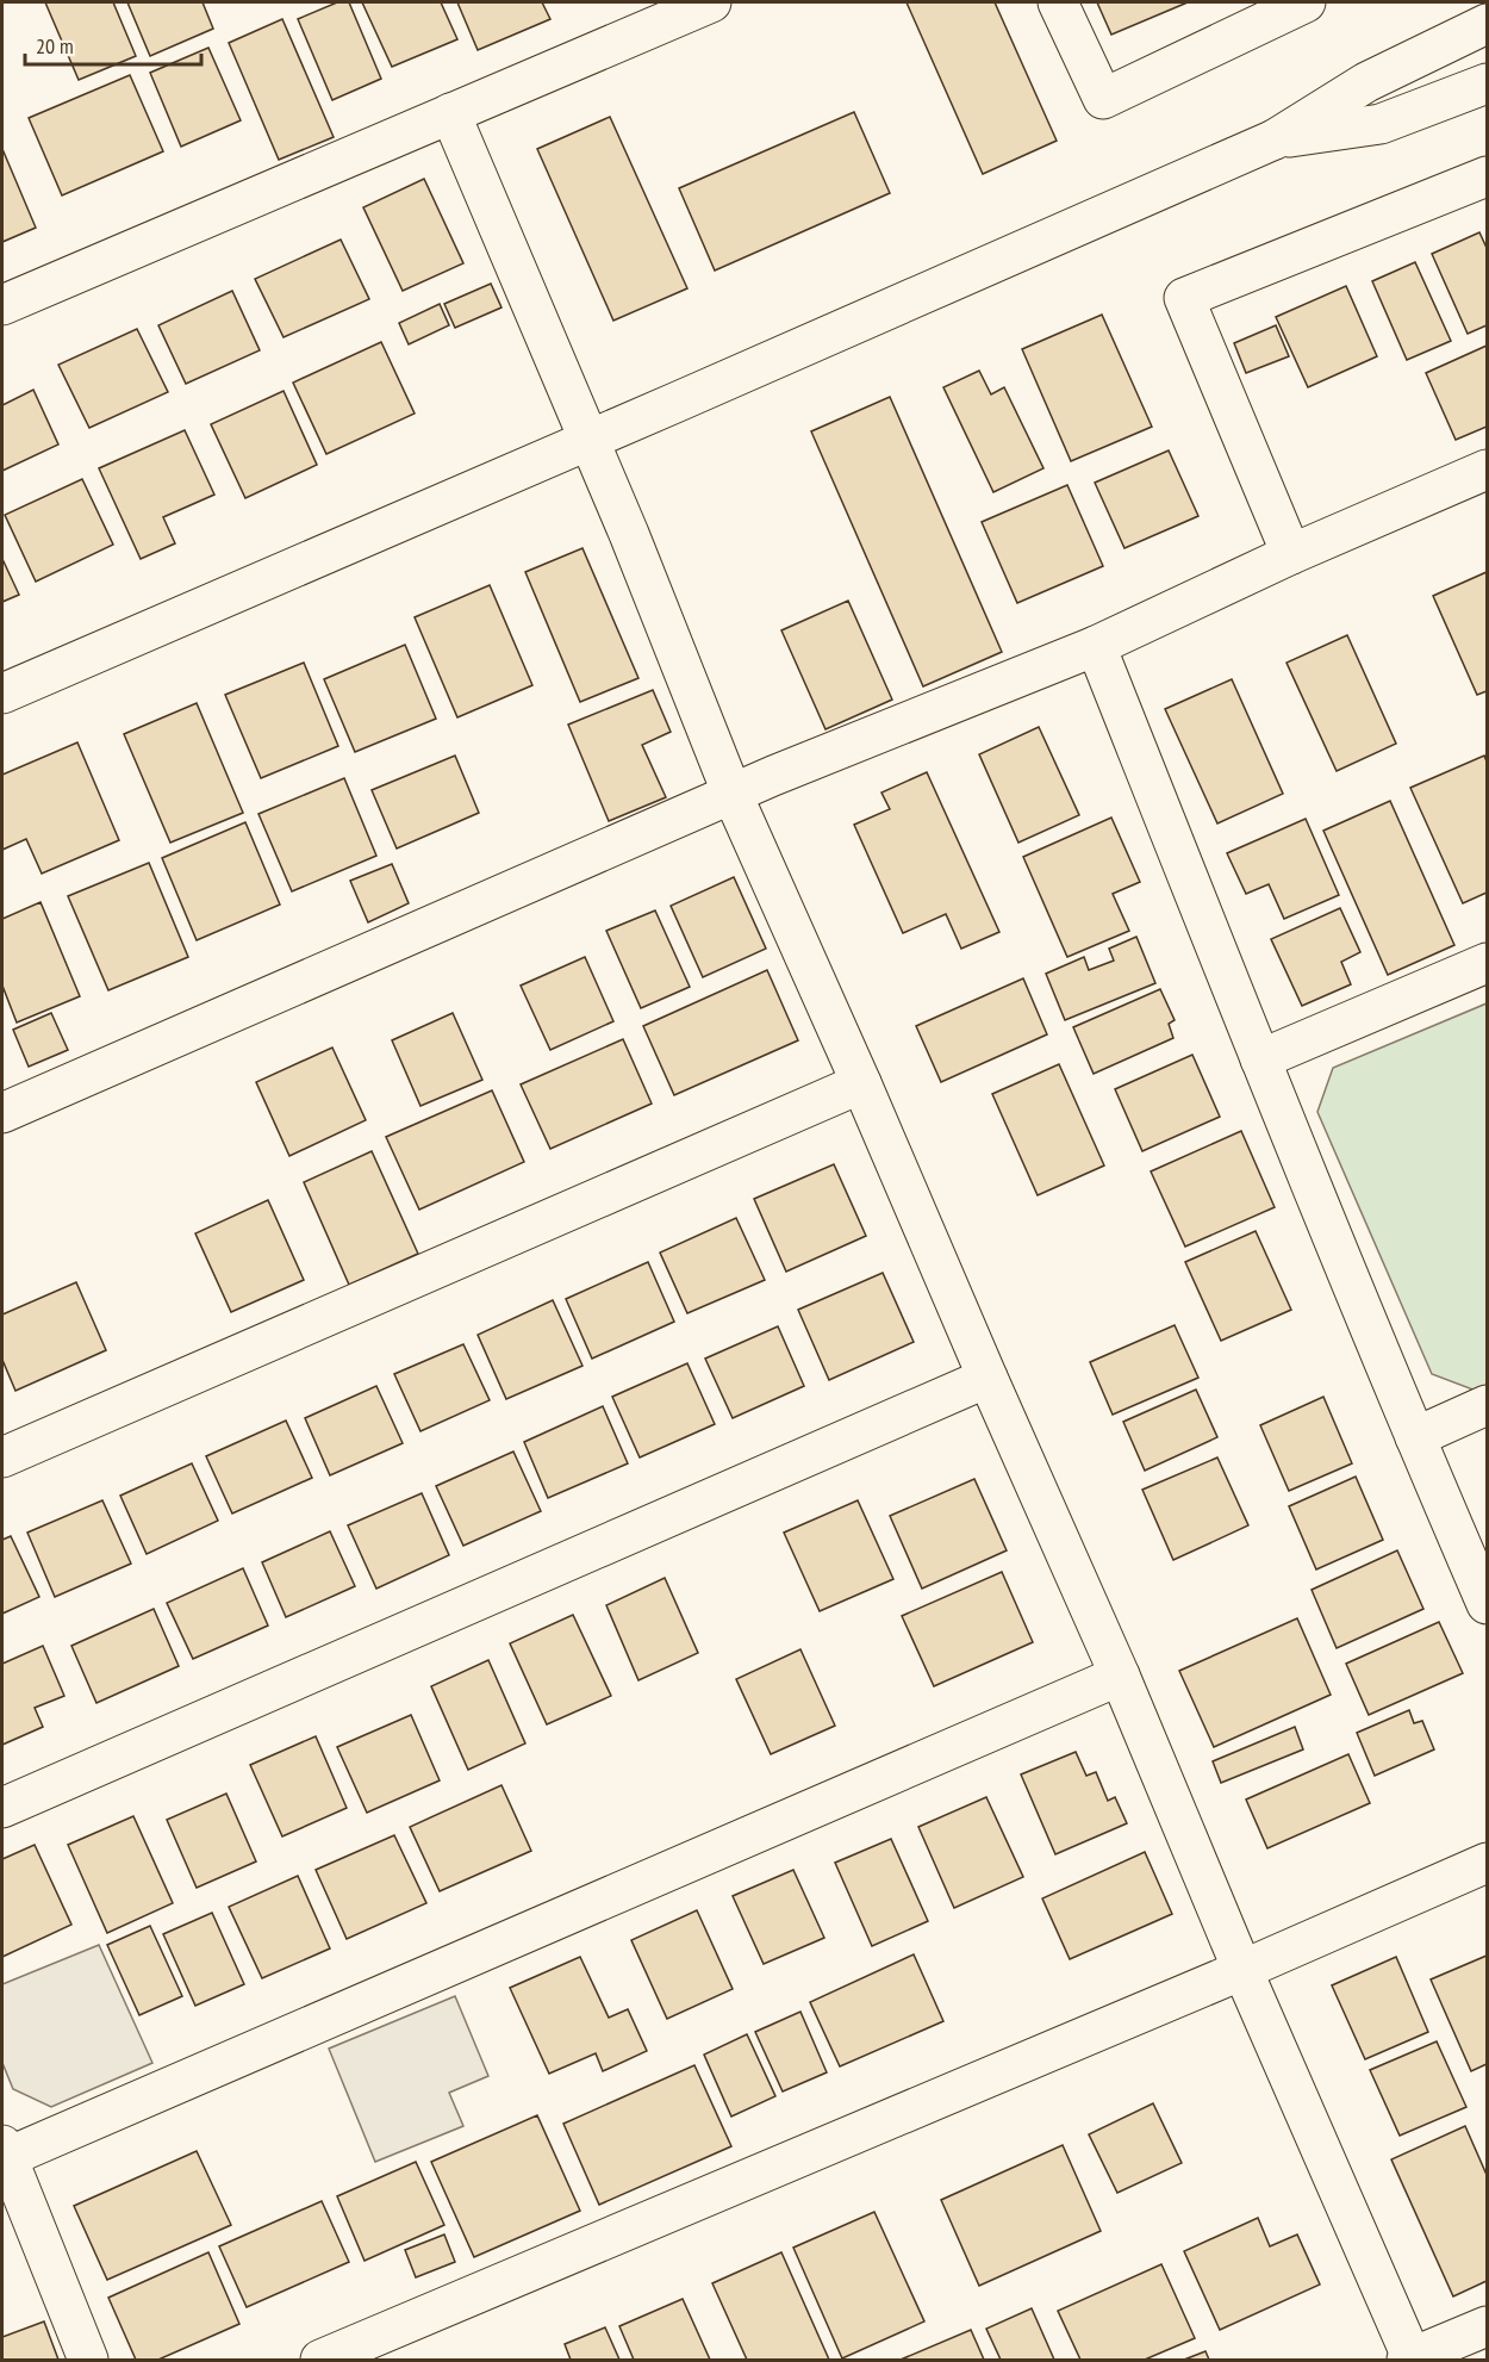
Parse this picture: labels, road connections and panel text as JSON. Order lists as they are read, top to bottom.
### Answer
{
  "scale_bar": "20 m"
}
